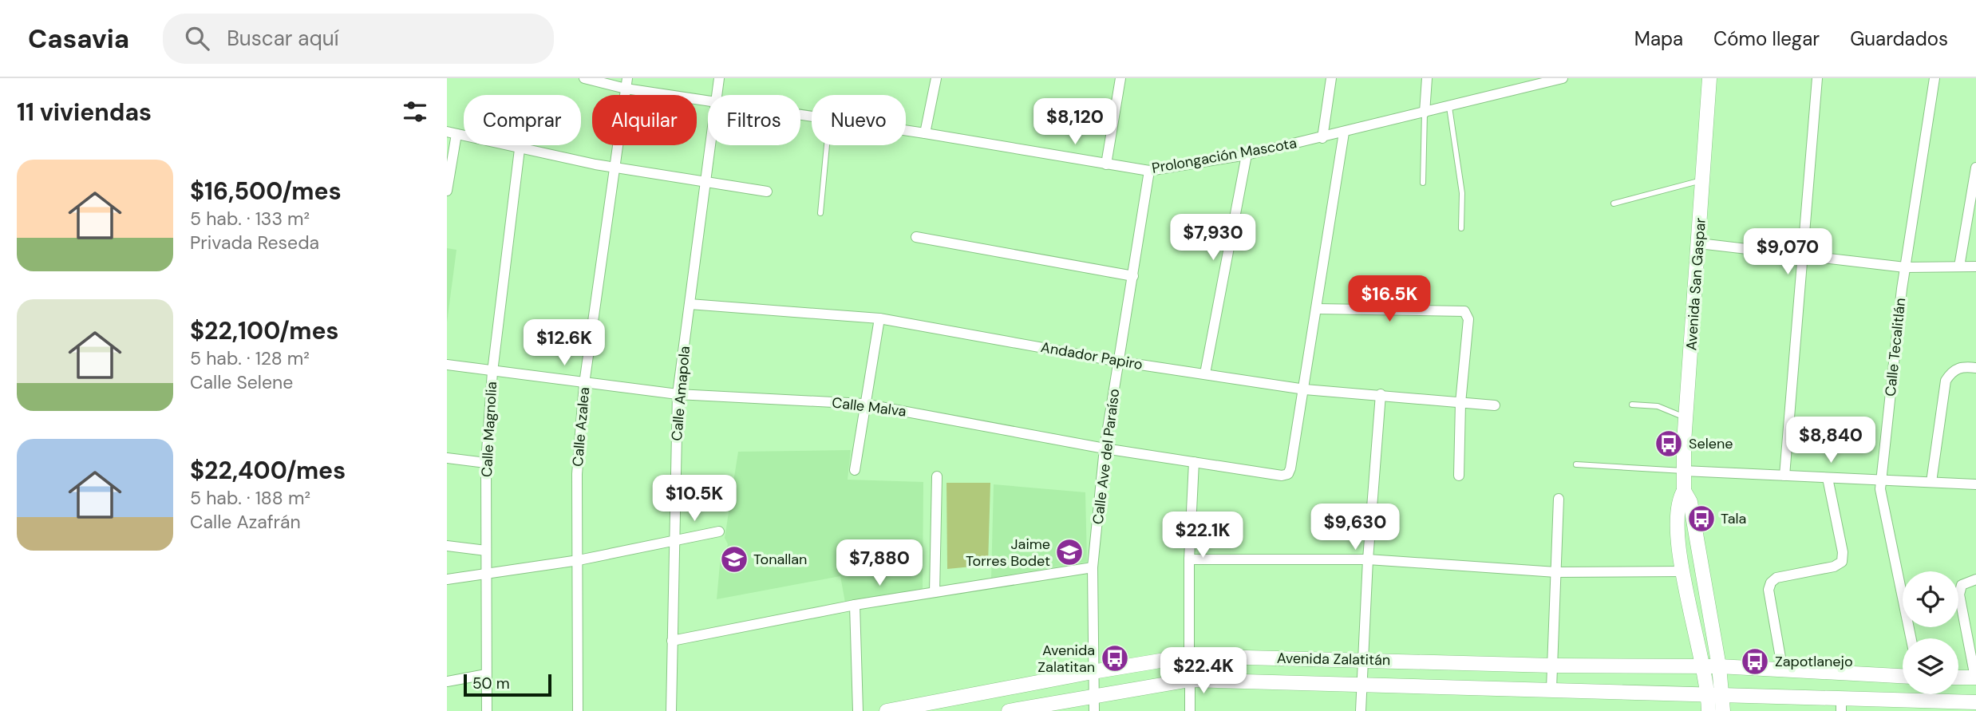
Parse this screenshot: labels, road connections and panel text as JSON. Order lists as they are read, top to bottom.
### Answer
{
  "streets": {
    "street": [
      "Prolongación Mascota",
      "Avenida San Gaspar",
      "Calle Tecalitlán",
      "Andador Papiro",
      "Calle Amapola",
      "Calle Malva",
      "Calle Azalea",
      "Calle Magnolia",
      "Calle Ave del Paraíso",
      "Avenida Zalatitán"
    ]
  },
  "crossings": [
    ["Prolongación Mascota", "Calle Azalea"],
    ["Prolongación Mascota", "Calle Ave del Paraíso"],
    ["Avenida San Gaspar", "Avenida Zalatitán"],
    ["Andador Papiro", "Calle Amapola"],
    ["Andador Papiro", "Calle Malva"],
    ["Andador Papiro", "Calle Ave del Paraíso"],
    ["Calle Amapola", "Calle Malva"],
    ["Calle Malva", "Calle Azalea"],
    ["Calle Malva", "Calle Magnolia"],
    ["Calle Malva", "Calle Ave del Paraíso"],
    ["Calle Ave del Paraíso", "Avenida Zalatitán"]
  ],
  "places": {
    "bus stop": [
      "Selene",
      "Tala",
      "Avenida Zalatitan",
      "Zapotlanejo"
    ],
    "school or university": ["Jaime Torres Bodet", "Tonallan"]
  },
  "scale_bar": "50 m",
  "page": {
    "header": "Casavia",
    "search": "Buscar aquí",
    "nav": ["Mapa", "Cómo llegar", "Guardados"],
    "heading": "11 viviendas",
    "chip": [
      "Comprar",
      "Alquilar",
      "Filtros",
      "Nuevo"
    ],
    "price": [
      "$8,120",
      "$7,930",
      "$9,070",
      "$16.5K",
      "$12.6K",
      "$8,840",
      "$10.5K",
      "$9,630",
      "$22.1K",
      "$7,880",
      "$22.4K"
    ],
    "list": [
      {
        "name": "$16,500/mes",
        "note": "5 hab. · 133 m² · Privada Reseda"
      },
      {
        "name": "$22,100/mes",
        "note": "5 hab. · 128 m² · Calle Selene"
      },
      {
        "name": "$22,400/mes",
        "note": "5 hab. · 188 m² · Calle Azafrán"
      }
    ],
    "scale": "50 m"
  }
}
